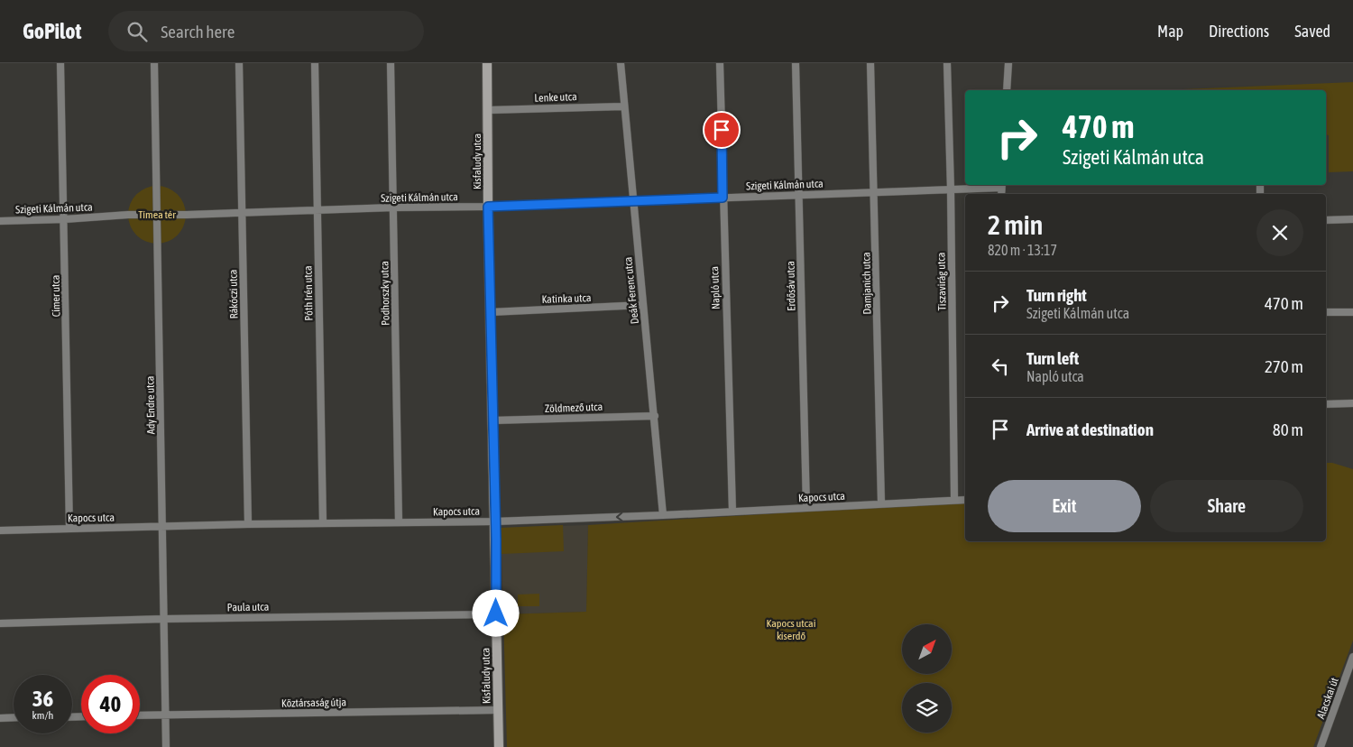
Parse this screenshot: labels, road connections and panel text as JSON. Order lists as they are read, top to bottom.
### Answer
{
  "streets": {
    "street": [
      "Lenke utca",
      "Kisfaludy utca",
      "Szigeti Kálmán utca",
      "Tiszavirág utca",
      "Damjanich utca",
      "Erdősáv utca",
      "Napló utca",
      "Deák Ferenc utca",
      "Póth Irén utca",
      "Podhorszky utca",
      "Rákóczi utca",
      "Címer utca",
      "Katinka utca",
      "Ady Endre utca",
      "Zöldmező utca",
      "Kapocs utca",
      "Paula utca",
      "Alacskai út",
      "Köztársaság útja"
    ]
  },
  "crossings": [
    ["Lenke utca", "Kisfaludy utca"],
    ["Lenke utca", "Deák Ferenc utca"],
    ["Kisfaludy utca", "Szigeti Kálmán utca"],
    ["Kisfaludy utca", "Katinka utca"],
    ["Kisfaludy utca", "Zöldmező utca"],
    ["Kisfaludy utca", "Kapocs utca"],
    ["Kisfaludy utca", "Paula utca"],
    ["Kisfaludy utca", "Köztársaság útja"],
    ["Szigeti Kálmán utca", "Tiszavirág utca"],
    ["Szigeti Kálmán utca", "Damjanich utca"],
    ["Szigeti Kálmán utca", "Erdősáv utca"],
    ["Szigeti Kálmán utca", "Napló utca"],
    ["Szigeti Kálmán utca", "Deák Ferenc utca"],
    ["Szigeti Kálmán utca", "Póth Irén utca"],
    ["Szigeti Kálmán utca", "Podhorszky utca"],
    ["Szigeti Kálmán utca", "Rákóczi utca"],
    ["Szigeti Kálmán utca", "Címer utca"],
    ["Szigeti Kálmán utca", "Ady Endre utca"],
    ["Tiszavirág utca", "Kapocs utca"],
    ["Damjanich utca", "Kapocs utca"],
    ["Erdősáv utca", "Kapocs utca"],
    ["Napló utca", "Kapocs utca"],
    ["Deák Ferenc utca", "Katinka utca"],
    ["Deák Ferenc utca", "Zöldmező utca"],
    ["Deák Ferenc utca", "Kapocs utca"],
    ["Póth Irén utca", "Kapocs utca"],
    ["Podhorszky utca", "Kapocs utca"],
    ["Rákóczi utca", "Kapocs utca"],
    ["Címer utca", "Kapocs utca"],
    ["Ady Endre utca", "Kapocs utca"],
    ["Ady Endre utca", "Paula utca"],
    ["Ady Endre utca", "Köztársaság útja"]
  ],
  "parks": ["Tímea tér", "Kapocs utcai kiserdő"],
  "north": "top right",
  "page": {
    "header": "GoPilot",
    "search": "Search here",
    "nav": ["Map", "Directions", "Saved"],
    "turn": ["470 m", "Szigeti Kálmán utca"],
    "heading": ["2 min", "820 m · 13:17"],
    "list": [
      {
        "name": "Turn right",
        "note": "Szigeti Kálmán utca",
        "value": "470 m"
      },
      {
        "name": "Turn left",
        "note": "Napló utca",
        "value": "270 m"
      },
      {
        "name": "Arrive at destination",
        "value": "80 m"
      }
    ],
    "buttons": ["Exit", "Share"],
    "speed": "36 km/h",
    "limit": "40"
  }
}
